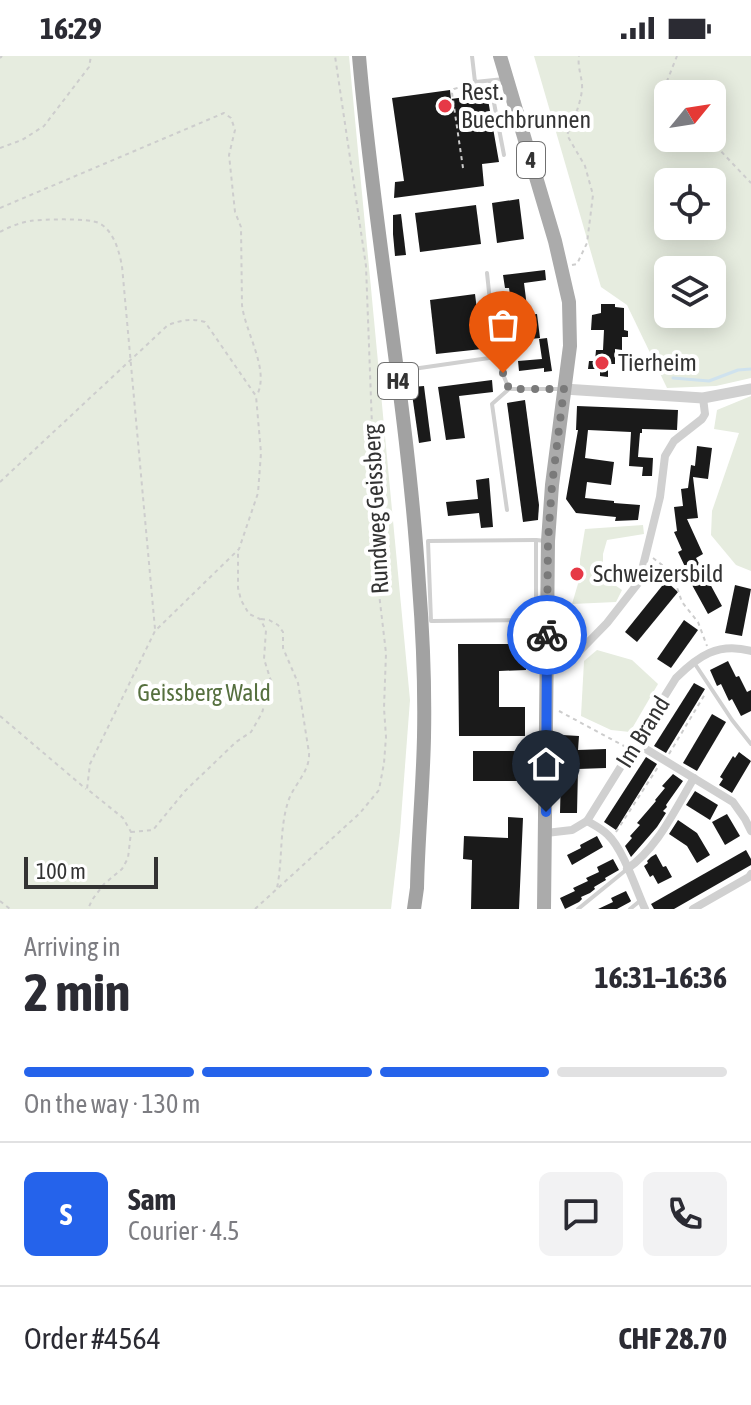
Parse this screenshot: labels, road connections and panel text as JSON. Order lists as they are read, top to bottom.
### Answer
{
  "streets": {
    "highway": ["H4"],
    "main road": ["4"],
    "street": ["Im Brand"],
    "path": ["Rundweg Geissberg"]
  },
  "parks": ["Geissberg Wald"],
  "places": ["Rest. Buechbrunnen", "Tierheim", "Schweizersbild"],
  "scale_bar": "100 m",
  "north": "top right",
  "page": {
    "status": "16:29",
    "scale": "100 m",
    "heading": ["2 min", "Arriving in", "16:31–16:36"],
    "panel": [
      "Sam",
      "Courier · 4.5",
      "Order #4564",
      "CHF 28.70"
    ],
    "bar": "On the way · 130 m",
    "round": "S"
  }
}
